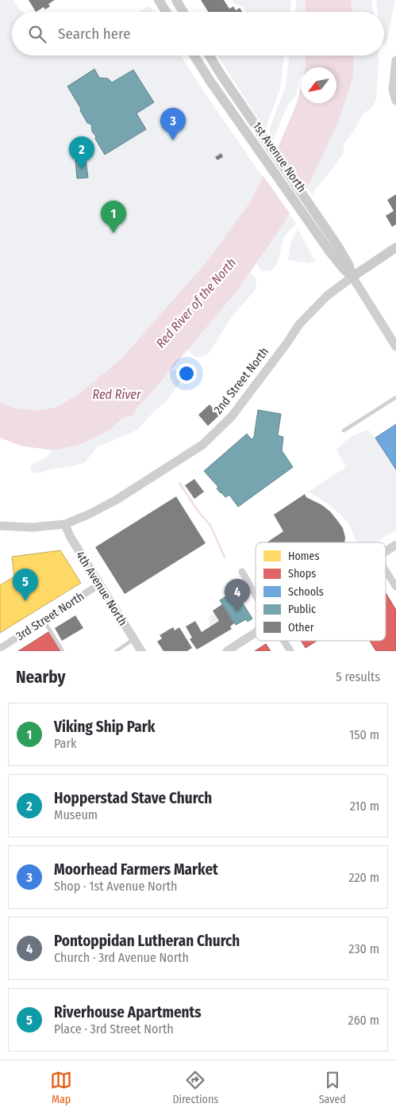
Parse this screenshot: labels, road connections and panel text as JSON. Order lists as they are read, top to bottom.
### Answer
{
  "streets": {
    "main road": ["1st Avenue North", "2nd Street North"],
    "street": ["4th Avenue North", "3rd Street North"]
  },
  "crossings": [
    ["1st Avenue North", "2nd Street North"],
    ["2nd Street North", "4th Avenue North"],
    ["4th Avenue North", "3rd Street North"]
  ],
  "water": ["Red River of the North", "Red River"],
  "legend": [
    "Homes",
    "Shops",
    "Schools",
    "Public",
    "Other"
  ],
  "north": "bottom left",
  "page": {
    "search": "Search here",
    "pins": [
      "3",
      "2",
      "1",
      "5",
      "4"
    ],
    "heading": ["Nearby", "5 results"],
    "list": [
      {
        "mark": "1",
        "name": "Viking Ship Park",
        "note": "Park",
        "value": "150 m"
      },
      {
        "mark": "2",
        "name": "Hopperstad Stave Church",
        "note": "Museum",
        "value": "210 m"
      },
      {
        "mark": "3",
        "name": "Moorhead Farmers Market",
        "note": "Shop · 1st Avenue North",
        "value": "220 m"
      },
      {
        "mark": "4",
        "name": "Pontoppidan Lutheran Church",
        "note": "Church · 3rd Avenue North",
        "value": "230 m"
      },
      {
        "mark": "5",
        "name": "Riverhouse Apartments",
        "note": "Place · 3rd Street North",
        "value": "260 m"
      }
    ],
    "nav": ["Map", "Directions", "Saved"]
  }
}
